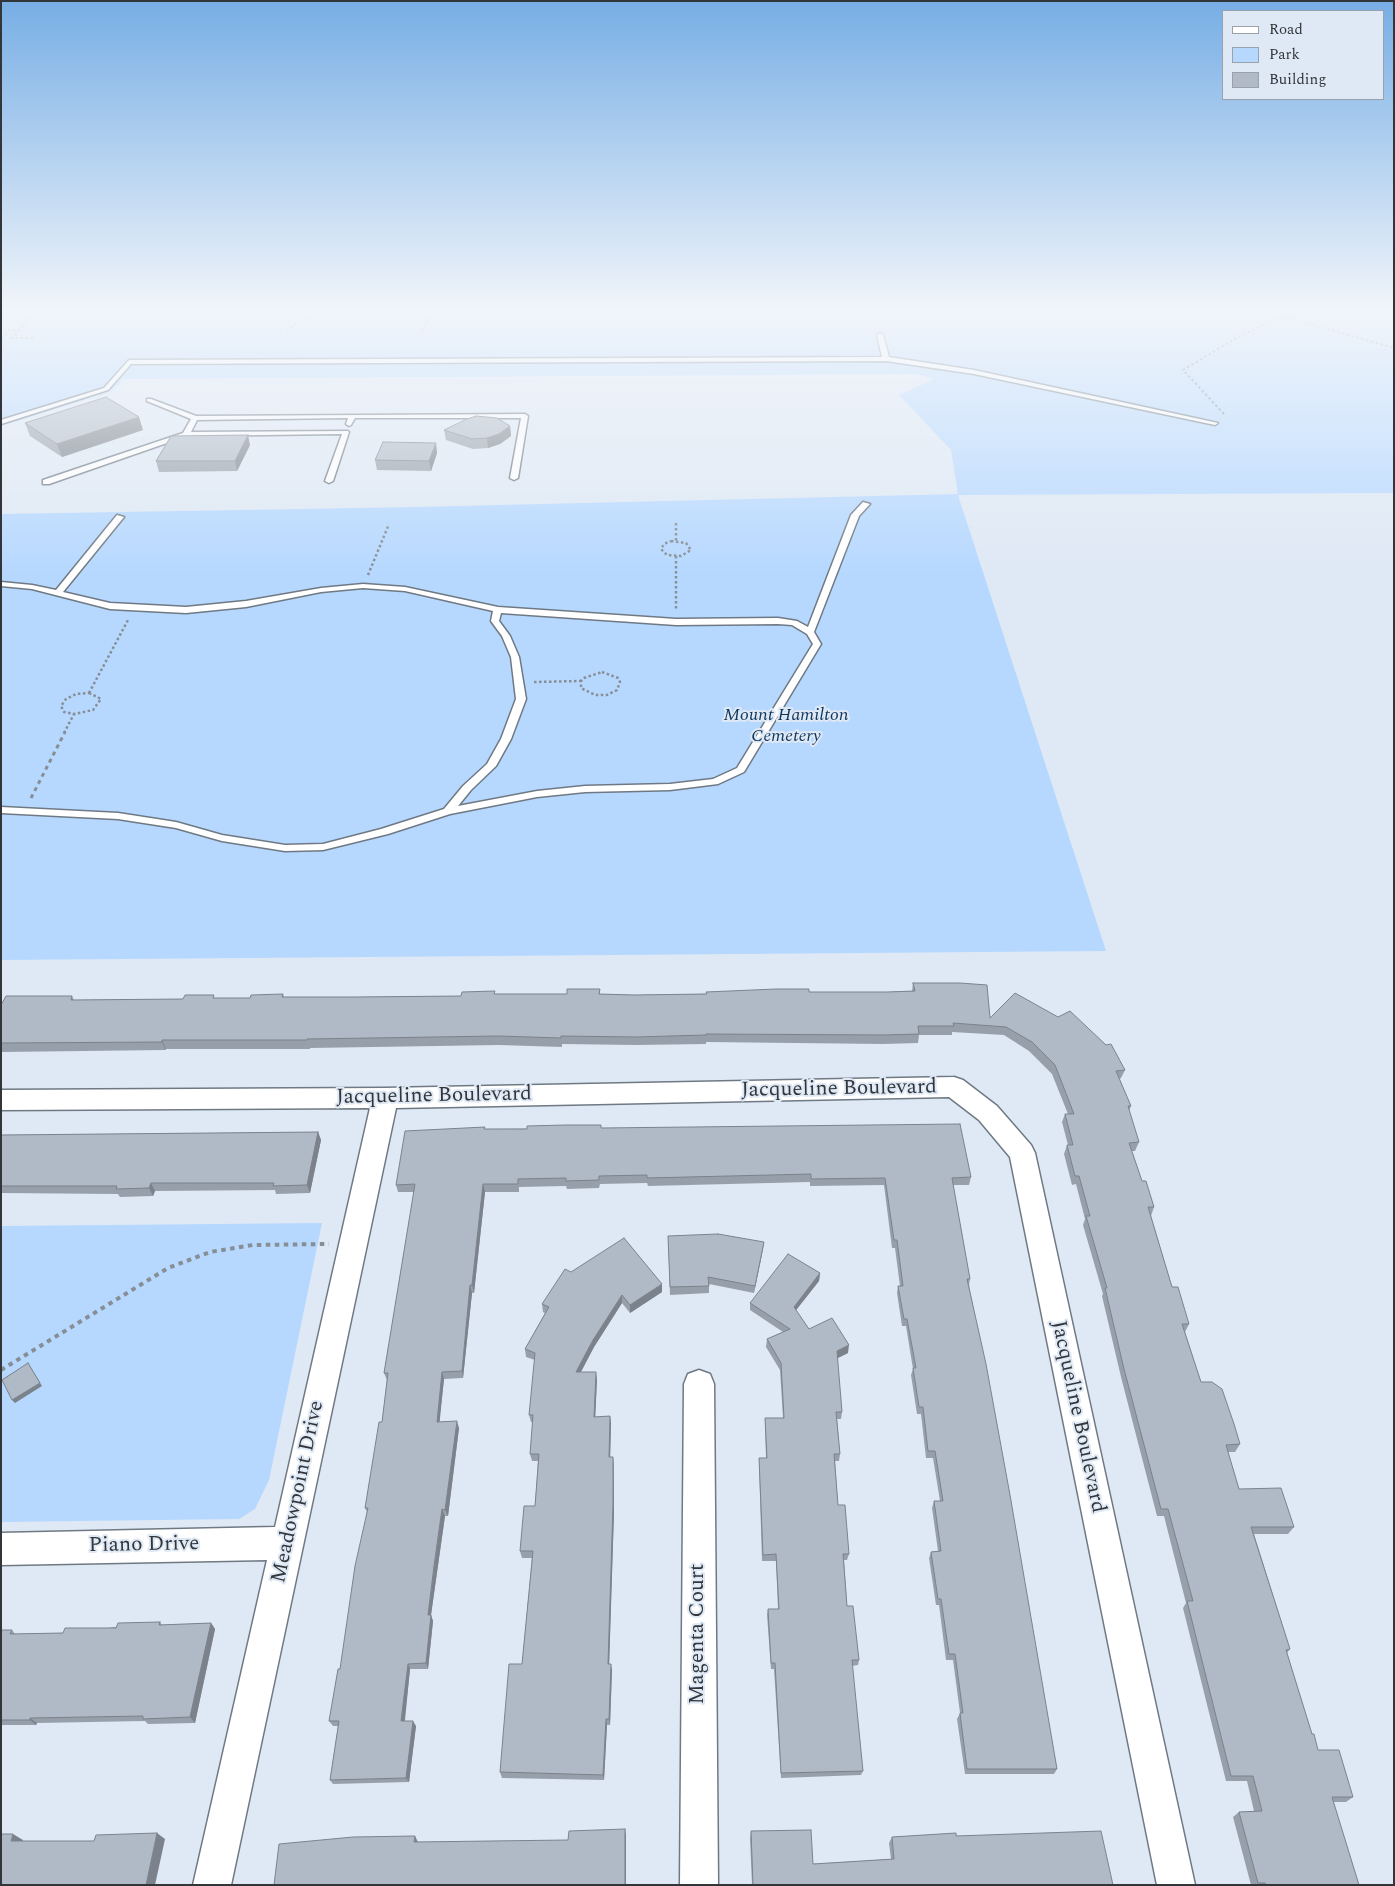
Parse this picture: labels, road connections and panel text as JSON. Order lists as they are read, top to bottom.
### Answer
{
  "streets": {
    "street": [
      "Jacqueline Boulevard",
      "Meadowpoint Drive",
      "Piano Drive",
      "Magenta Court"
    ]
  },
  "crossings": [
    ["Jacqueline Boulevard", "Meadowpoint Drive"],
    ["Meadowpoint Drive", "Piano Drive"]
  ],
  "parks": ["Mount Hamilton Cemetery"],
  "legend": ["Road", "Park", "Building"]
}
